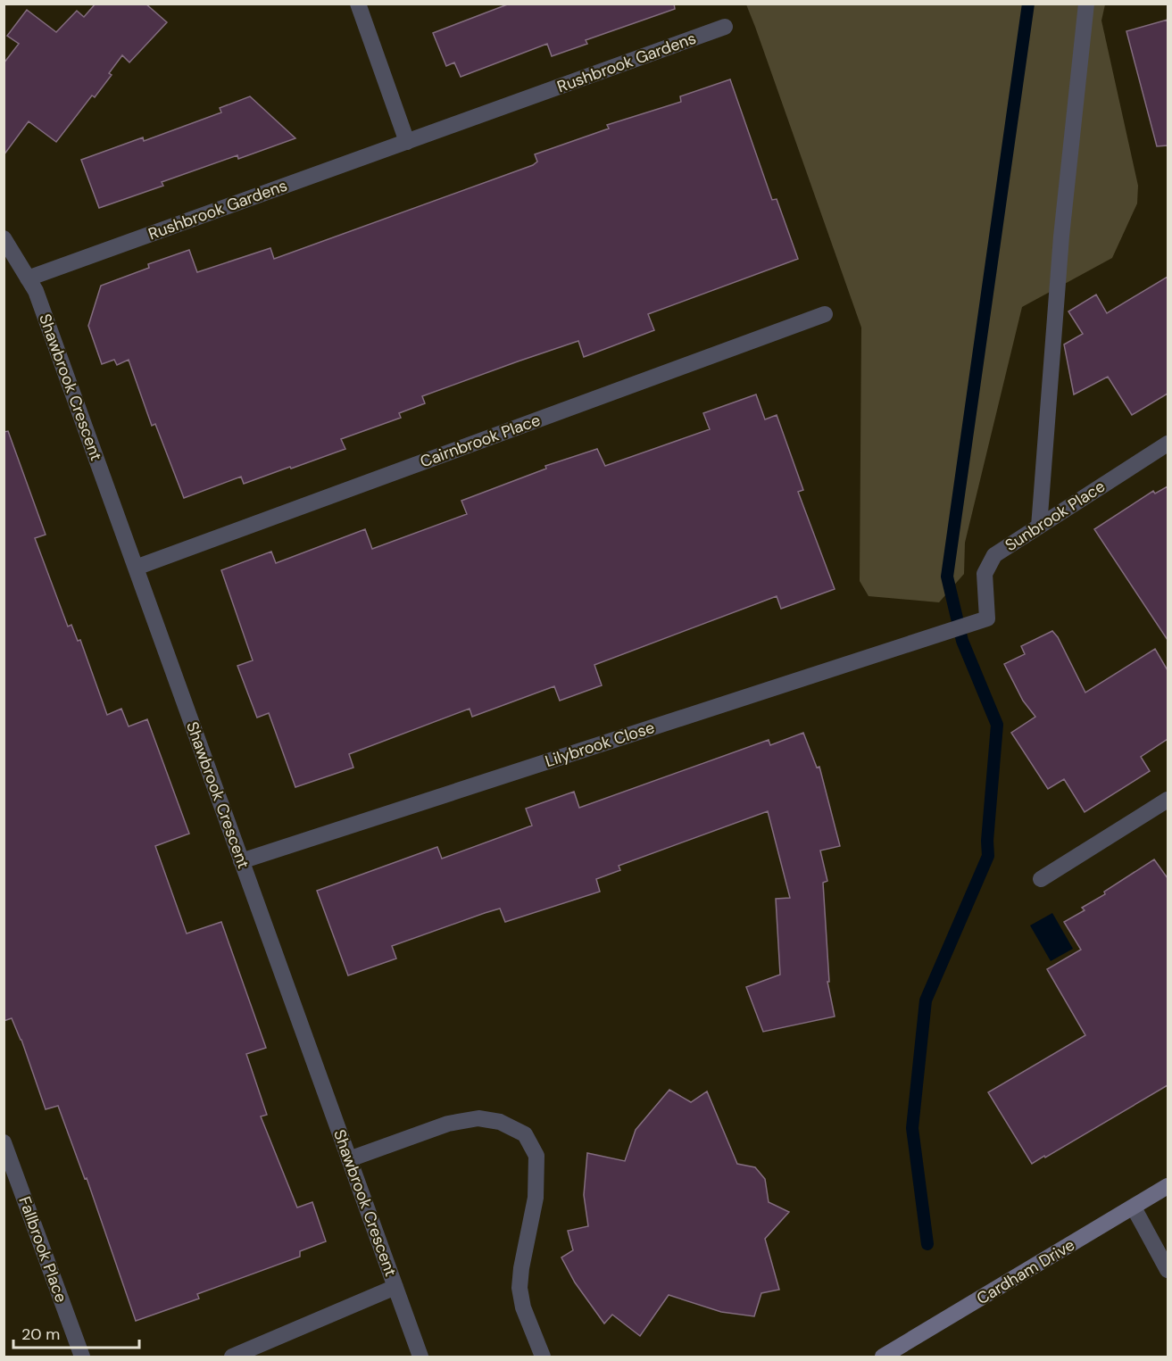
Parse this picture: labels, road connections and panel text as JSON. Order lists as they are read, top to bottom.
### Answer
{
  "streets": {
    "street": [
      "Rushbrook Gardens",
      "Shawbrook Crescent",
      "Cairnbrook Place",
      "Sunbrook Place",
      "Lilybrook Close",
      "Fallbrook Place",
      "Cardham Drive"
    ]
  },
  "crossings": [
    ["Rushbrook Gardens", "Shawbrook Crescent"],
    ["Shawbrook Crescent", "Cairnbrook Place"],
    ["Shawbrook Crescent", "Lilybrook Close"],
    ["Sunbrook Place", "Lilybrook Close"]
  ],
  "scale_bar": "20 m"
}
